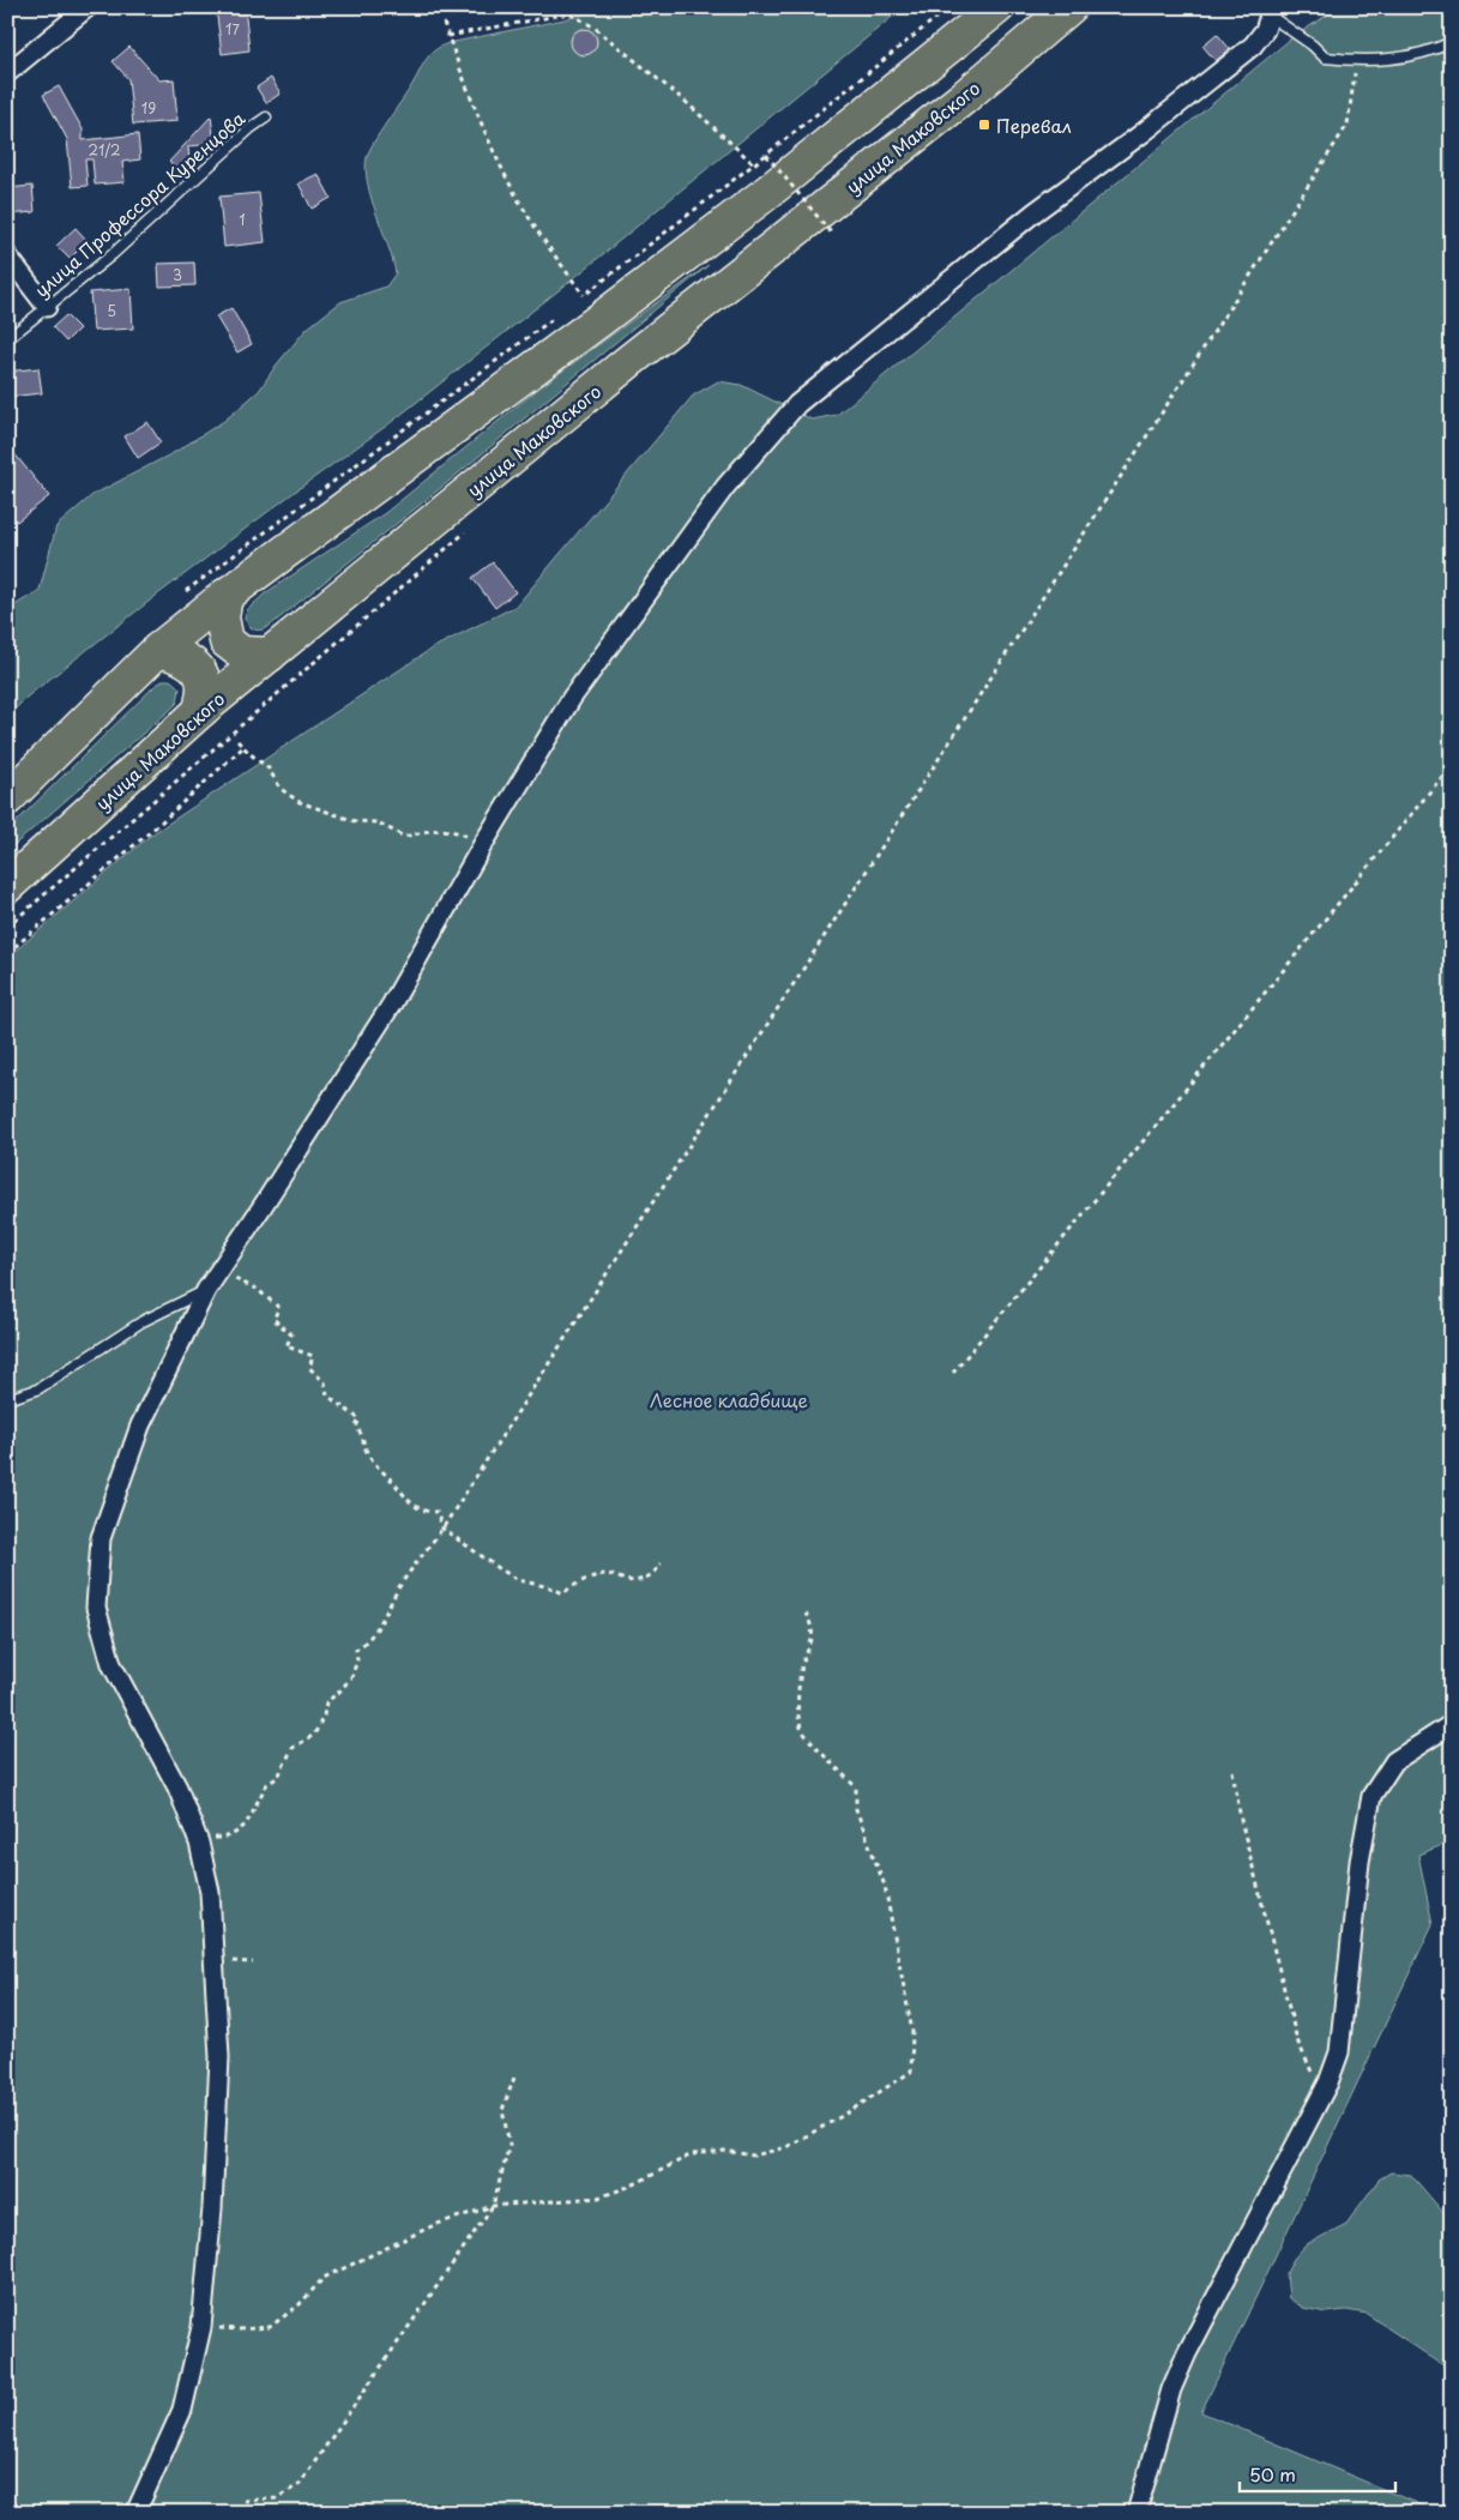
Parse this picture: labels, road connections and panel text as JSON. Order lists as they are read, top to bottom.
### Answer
{
  "streets": {
    "highway": ["улица Маковского"],
    "lane": ["улица Профессора Куренцова"]
  },
  "parks": ["Лесное кладбище"],
  "places": {
    "transit": ["Перевал"]
  },
  "house_numbers": [
    "17",
    "19",
    "21/2",
    "1",
    "3",
    "5"
  ],
  "scale_bar": "50 m"
}
